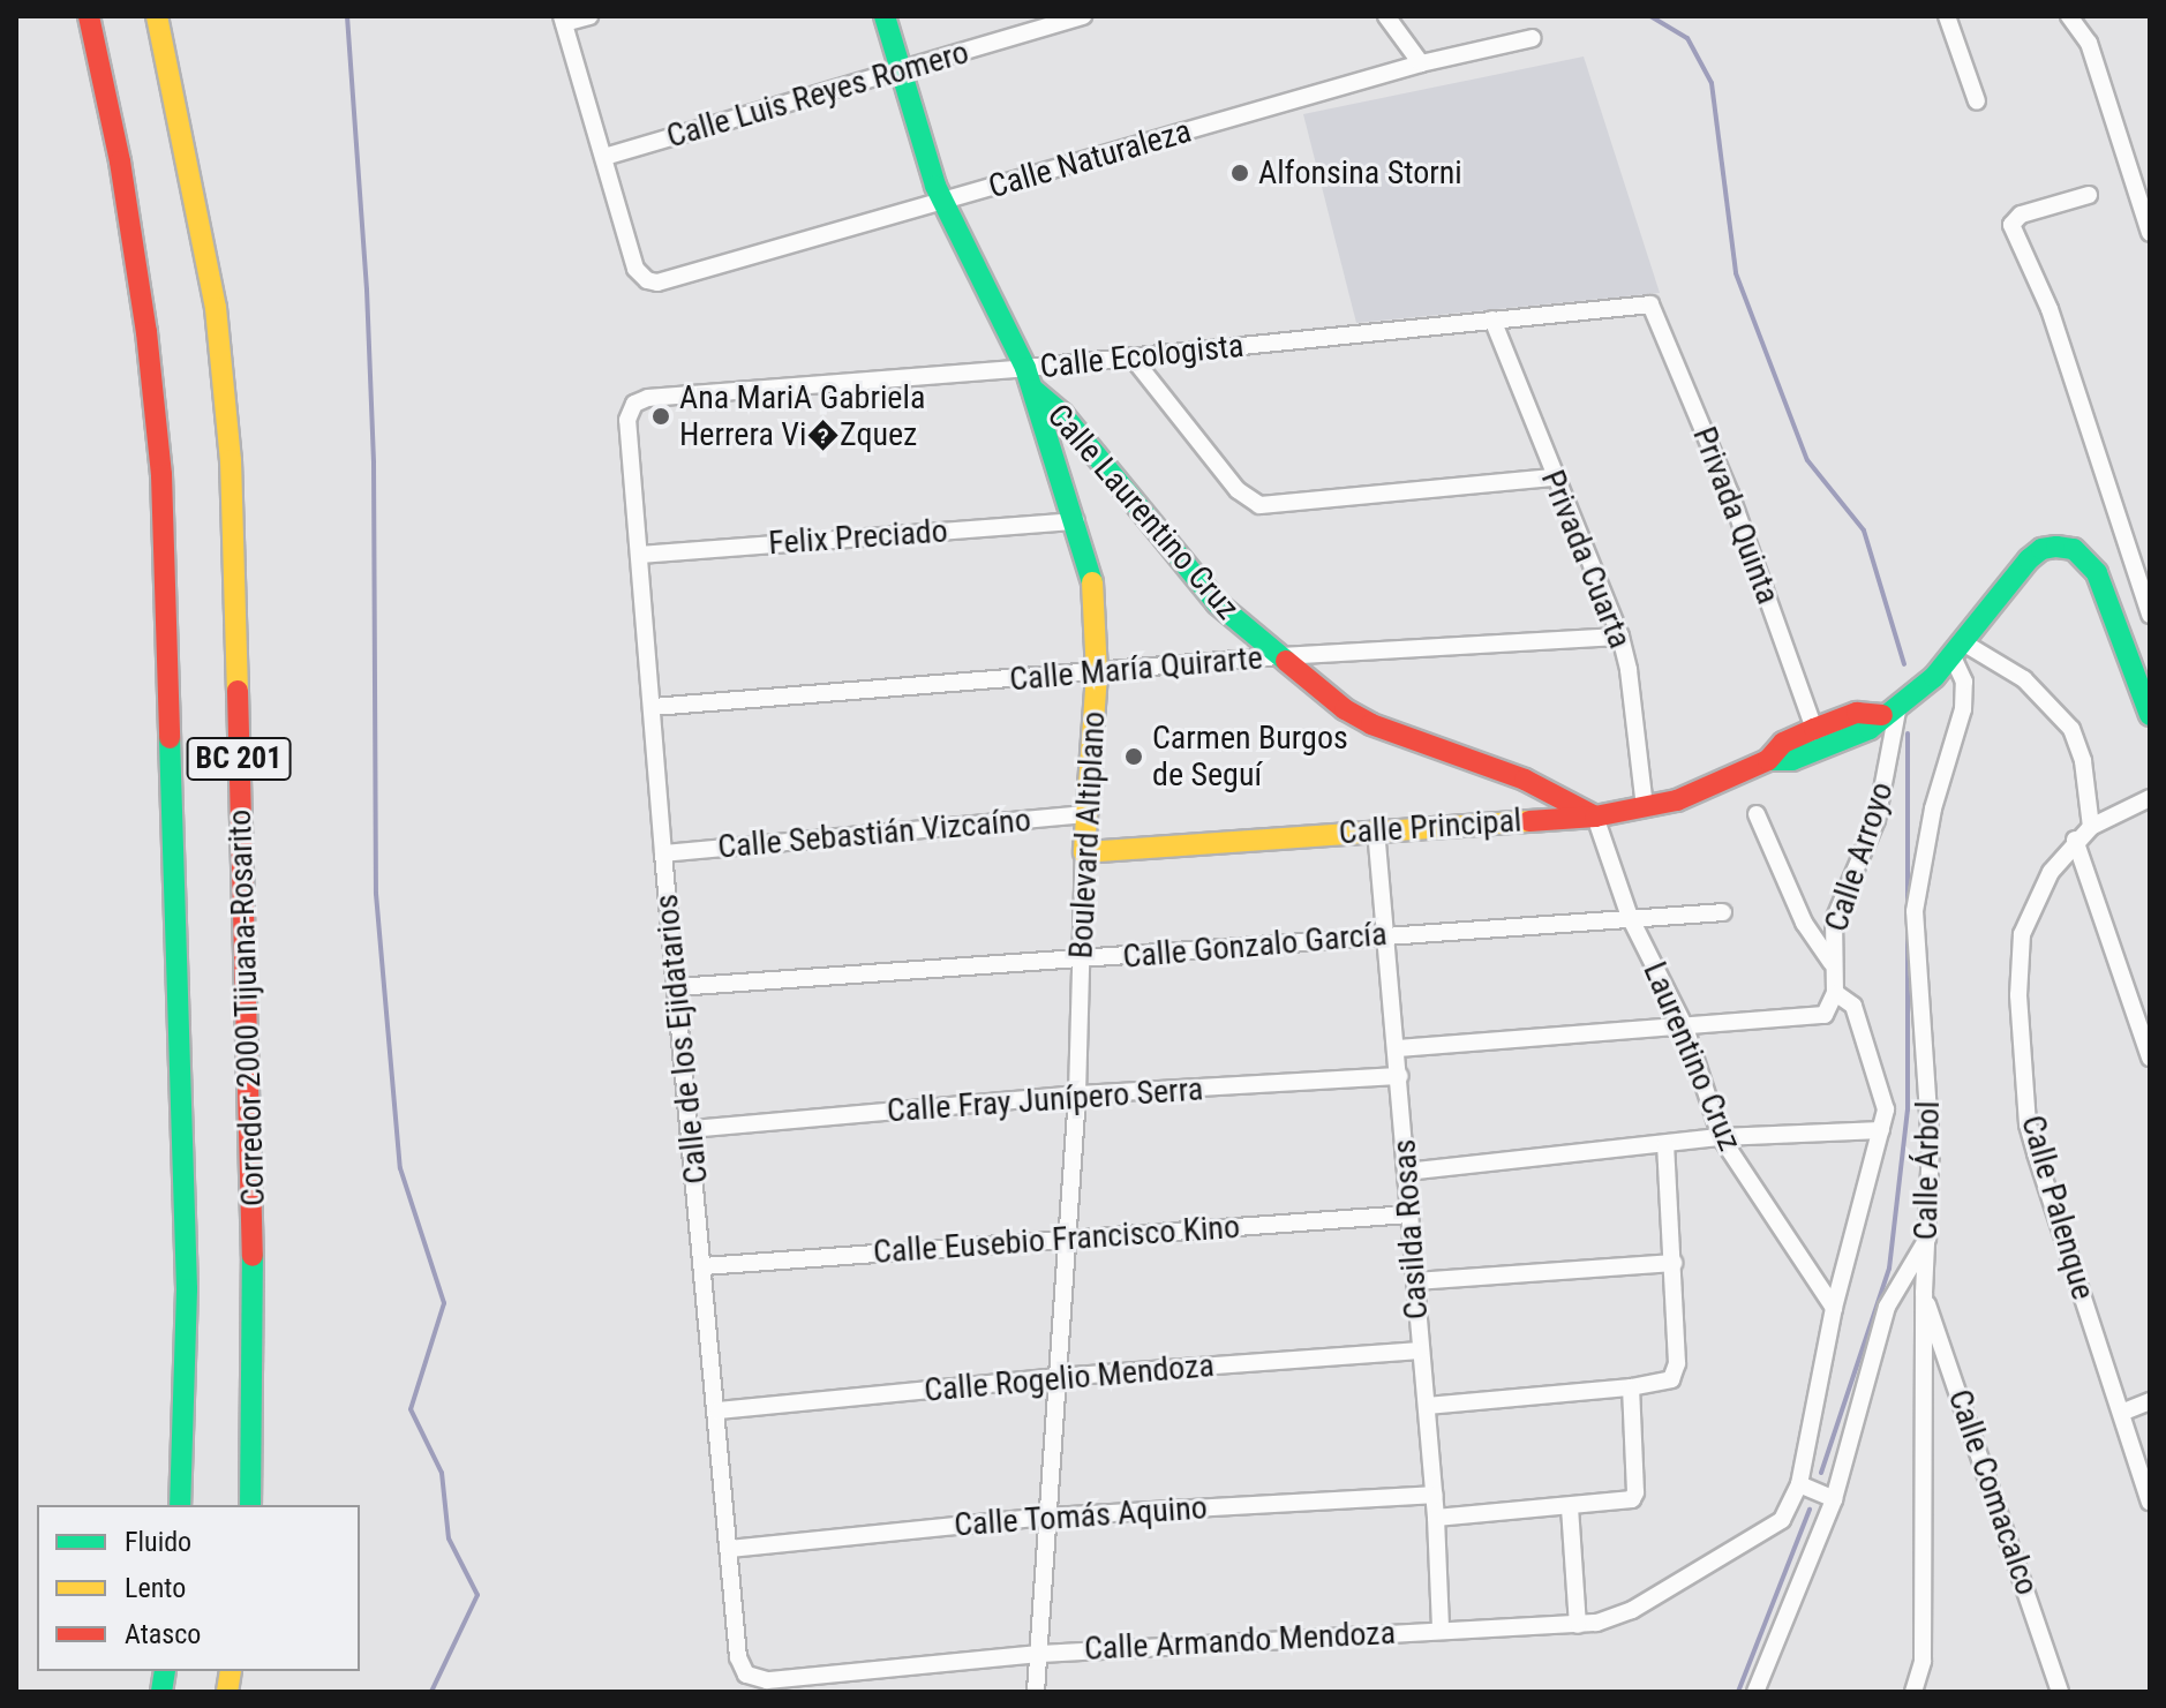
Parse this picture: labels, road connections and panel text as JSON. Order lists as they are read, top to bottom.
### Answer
{
  "streets": {
    "main road": [
      "Calle Laurentino Cruz",
      "BC 201",
      "Calle Principal",
      "Boulevard Altiplano",
      "Corredor 2000 Tijuana-Rosarito"
    ],
    "street": [
      "Calle Luis Reyes Romero",
      "Calle Naturaleza",
      "Calle Ecologista",
      "Privada Quinta",
      "Felix Preciado",
      "Privada Cuarta",
      "Calle María Quirarte",
      "Calle Sebastián Vizcaíno",
      "Calle Arroyo",
      "Calle Gonzalo García",
      "Calle de los Ejidatarios",
      "Laurentino Cruz",
      "Calle Fray Junípero Serra",
      "Calle Árbol",
      "Calle Palenque",
      "Casilda Rosas",
      "Calle Eusebio Francisco Kino",
      "Calle Rogelio Mendoza",
      "Calle Comacalco",
      "Calle Tomás Aquino",
      "Calle Armando Mendoza"
    ]
  },
  "crossings": [
    ["Calle Luis Reyes Romero", "Calle Naturaleza"],
    ["Calle Luis Reyes Romero", "Boulevard Altiplano"],
    ["Calle Naturaleza", "Boulevard Altiplano"],
    ["Calle Ecologista", "Calle Laurentino Cruz"],
    ["Calle Ecologista", "Privada Quinta"],
    ["Calle Ecologista", "Privada Cuarta"],
    ["Calle Ecologista", "Boulevard Altiplano"],
    ["Calle Ecologista", "Calle de los Ejidatarios"],
    ["Calle Laurentino Cruz", "Calle María Quirarte"],
    ["Calle Laurentino Cruz", "Calle Principal"],
    ["Calle Laurentino Cruz", "Boulevard Altiplano"],
    ["Calle Laurentino Cruz", "Laurentino Cruz"],
    ["Privada Quinta", "Calle Principal"],
    ["Felix Preciado", "Boulevard Altiplano"],
    ["Felix Preciado", "Calle de los Ejidatarios"],
    ["Privada Cuarta", "Calle María Quirarte"],
    ["Privada Cuarta", "Calle Principal"],
    ["Calle María Quirarte", "Boulevard Altiplano"],
    ["Calle María Quirarte", "Calle de los Ejidatarios"],
    ["Calle Principal", "Boulevard Altiplano"],
    ["Calle Principal", "Calle Arroyo"],
    ["Calle Principal", "Laurentino Cruz"],
    ["Calle Principal", "Calle Árbol"],
    ["Calle Principal", "Casilda Rosas"],
    ["Calle Sebastián Vizcaíno", "Boulevard Altiplano"],
    ["Calle Sebastián Vizcaíno", "Calle de los Ejidatarios"],
    ["Boulevard Altiplano", "Calle Gonzalo García"],
    ["Boulevard Altiplano", "Calle Fray Junípero Serra"],
    ["Boulevard Altiplano", "Calle Eusebio Francisco Kino"],
    ["Boulevard Altiplano", "Calle Rogelio Mendoza"],
    ["Boulevard Altiplano", "Calle Tomás Aquino"],
    ["Boulevard Altiplano", "Calle Armando Mendoza"],
    ["Calle Arroyo", "Calle Armando Mendoza"],
    ["Calle Gonzalo García", "Calle de los Ejidatarios"],
    ["Calle Gonzalo García", "Laurentino Cruz"],
    ["Calle Gonzalo García", "Casilda Rosas"],
    ["Calle de los Ejidatarios", "Calle Fray Junípero Serra"],
    ["Calle de los Ejidatarios", "Calle Eusebio Francisco Kino"],
    ["Calle de los Ejidatarios", "Calle Rogelio Mendoza"],
    ["Calle de los Ejidatarios", "Calle Tomás Aquino"],
    ["Calle de los Ejidatarios", "Calle Armando Mendoza"],
    ["Laurentino Cruz", "Calle Armando Mendoza"],
    ["Calle Fray Junípero Serra", "Casilda Rosas"],
    ["Calle Árbol", "Calle Comacalco"],
    ["Casilda Rosas", "Calle Eusebio Francisco Kino"],
    ["Casilda Rosas", "Calle Rogelio Mendoza"],
    ["Casilda Rosas", "Calle Tomás Aquino"],
    ["Casilda Rosas", "Calle Armando Mendoza"]
  ],
  "places": ["Alfonsina Storni", "Ana MariA Gabriela Herrera Vi�Zquez", "Carmen Burgos de Seguí"],
  "legend": ["Fluido", "Lento", "Atasco"]
}
